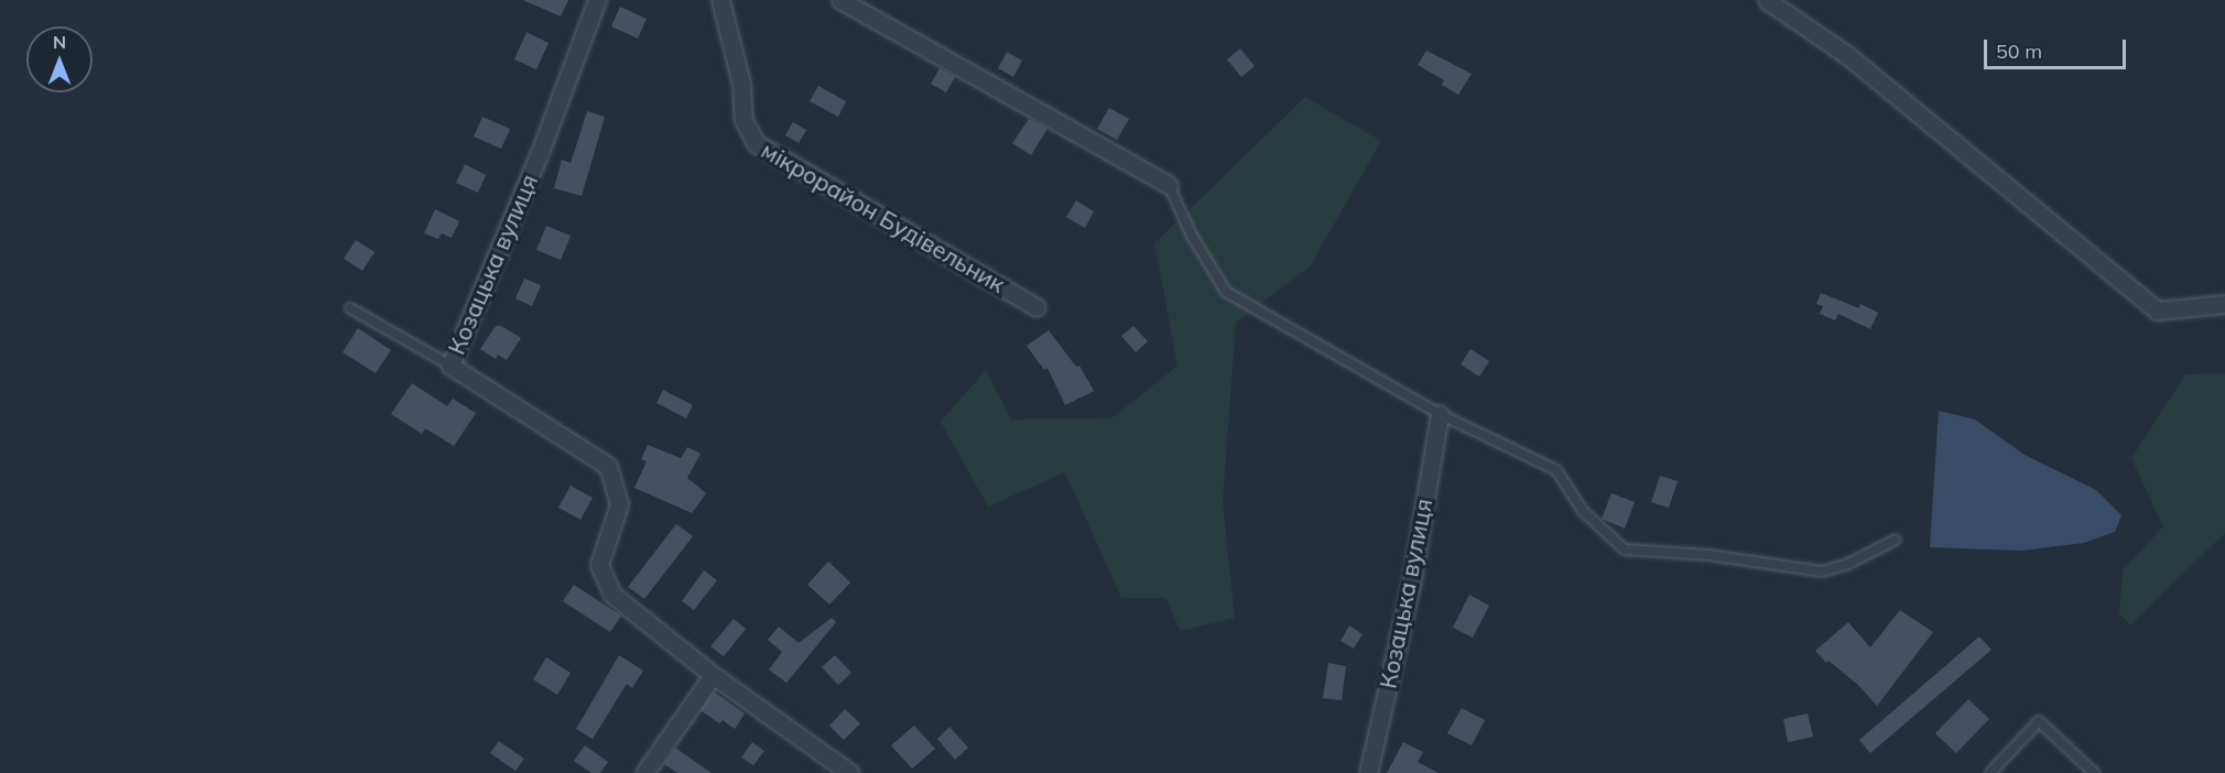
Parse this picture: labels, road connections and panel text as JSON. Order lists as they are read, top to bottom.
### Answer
{
  "streets": {
    "street": ["мікрорайон Будівельник", "Козацька вулиця"]
  },
  "scale_bar": "50 m",
  "north": "top"
}
